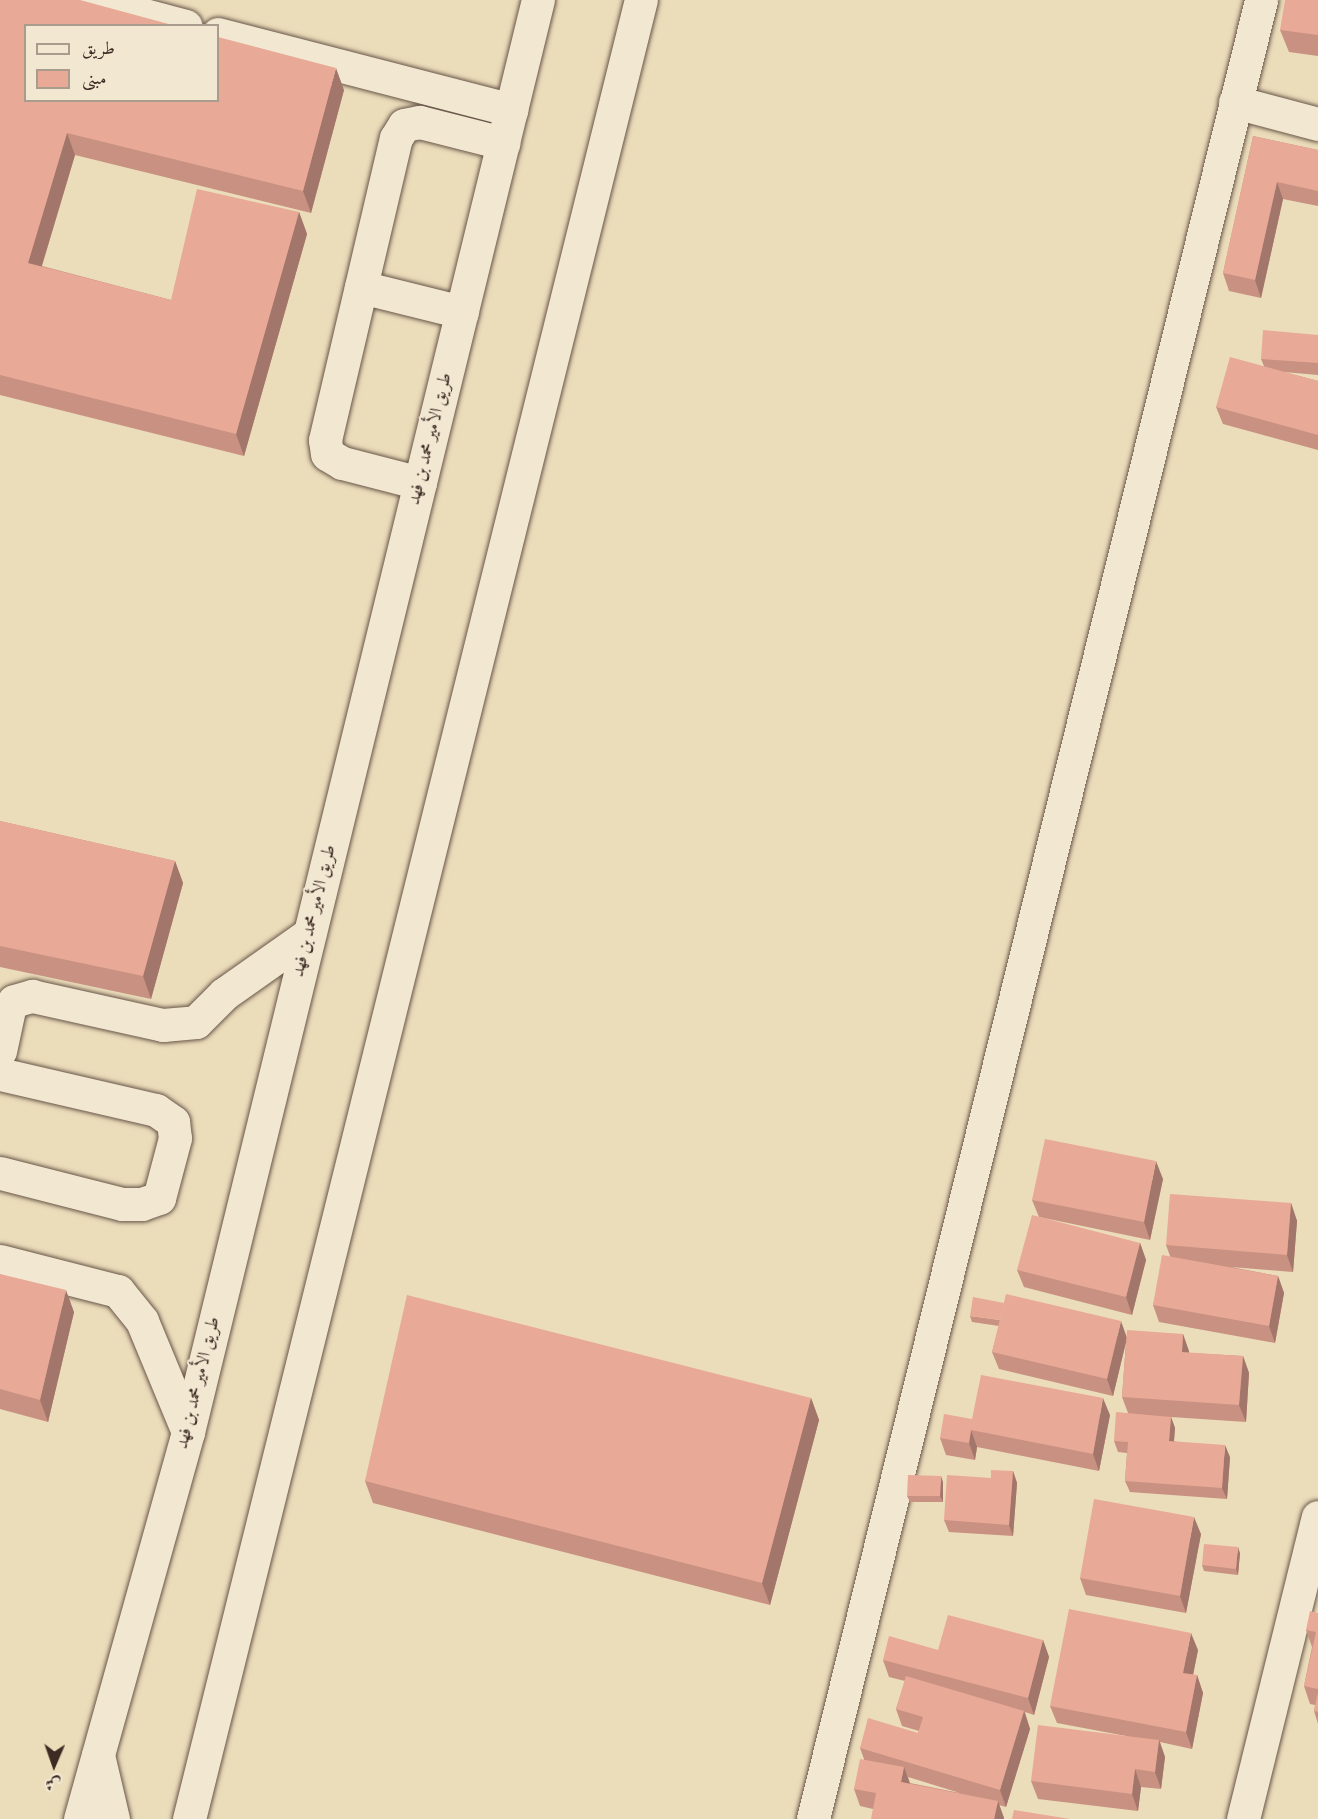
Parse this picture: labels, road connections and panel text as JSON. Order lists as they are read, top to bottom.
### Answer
{
  "streets": {
    "street": ["طريق الأمير محمد بن فهد"]
  },
  "legend": ["طريق", "مبنى"],
  "north": "bottom"
}
